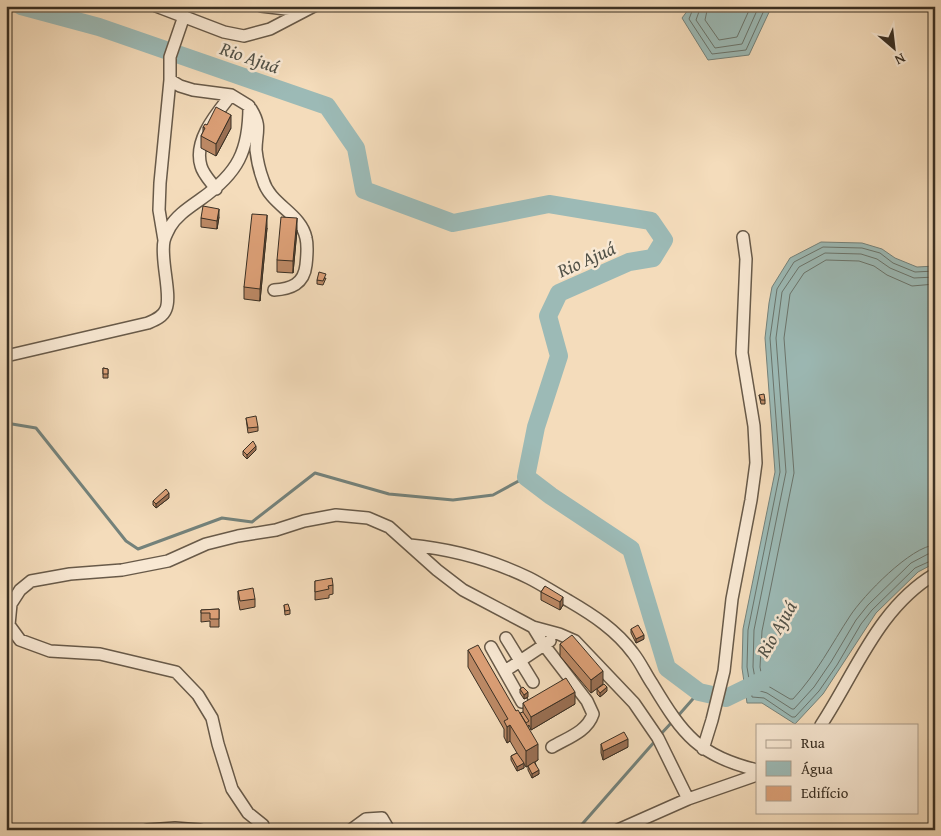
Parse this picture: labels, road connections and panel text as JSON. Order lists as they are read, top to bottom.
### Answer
{
  "water": ["Rio Ajuá"],
  "legend": ["Rua", "Água", "Edifício"],
  "north": "bottom right"
}
